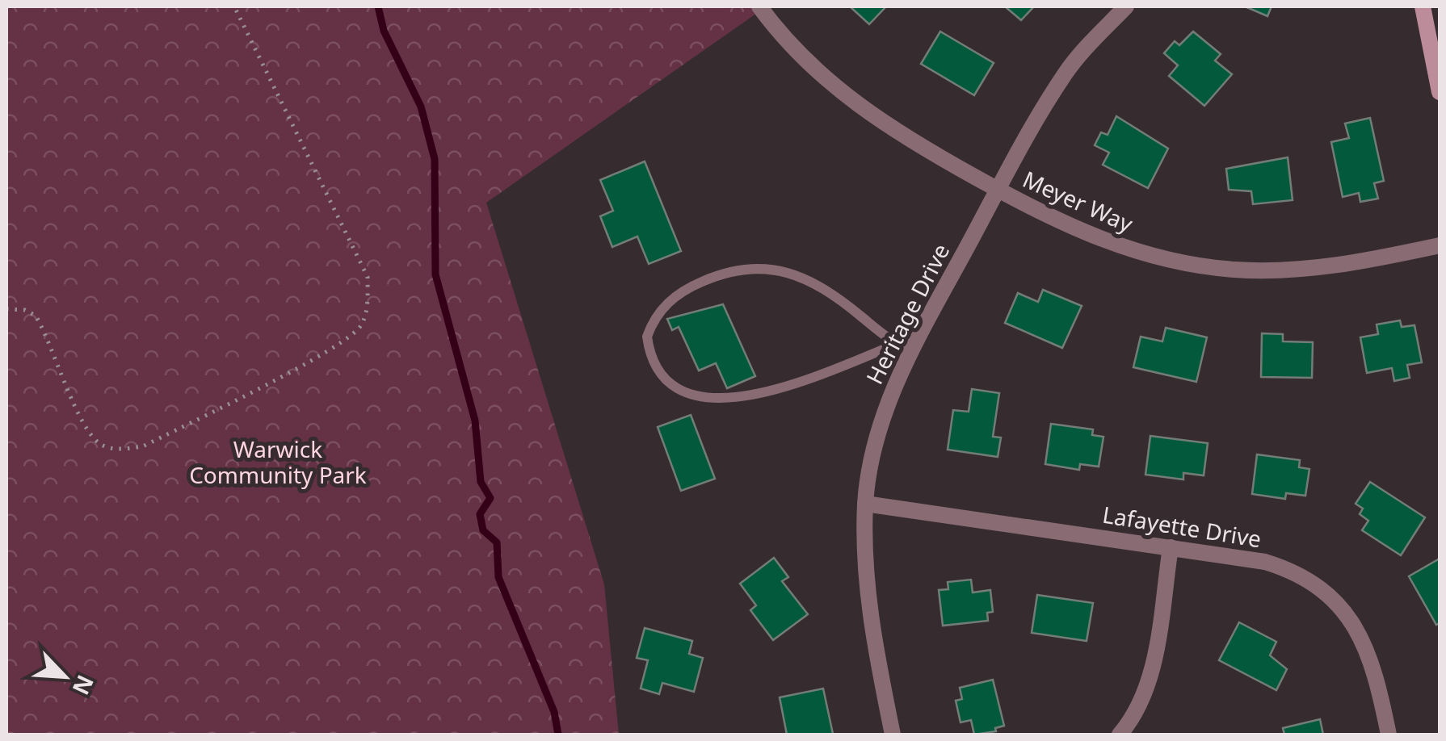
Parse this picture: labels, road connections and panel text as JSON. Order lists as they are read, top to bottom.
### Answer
{
  "streets": {
    "street": ["Meyer Way", "Heritage Drive", "Lafayette Drive"]
  },
  "crossings": [
    ["Meyer Way", "Heritage Drive"],
    ["Heritage Drive", "Lafayette Drive"]
  ],
  "parks": ["Warwick Community Park"],
  "north": "bottom right"
}
